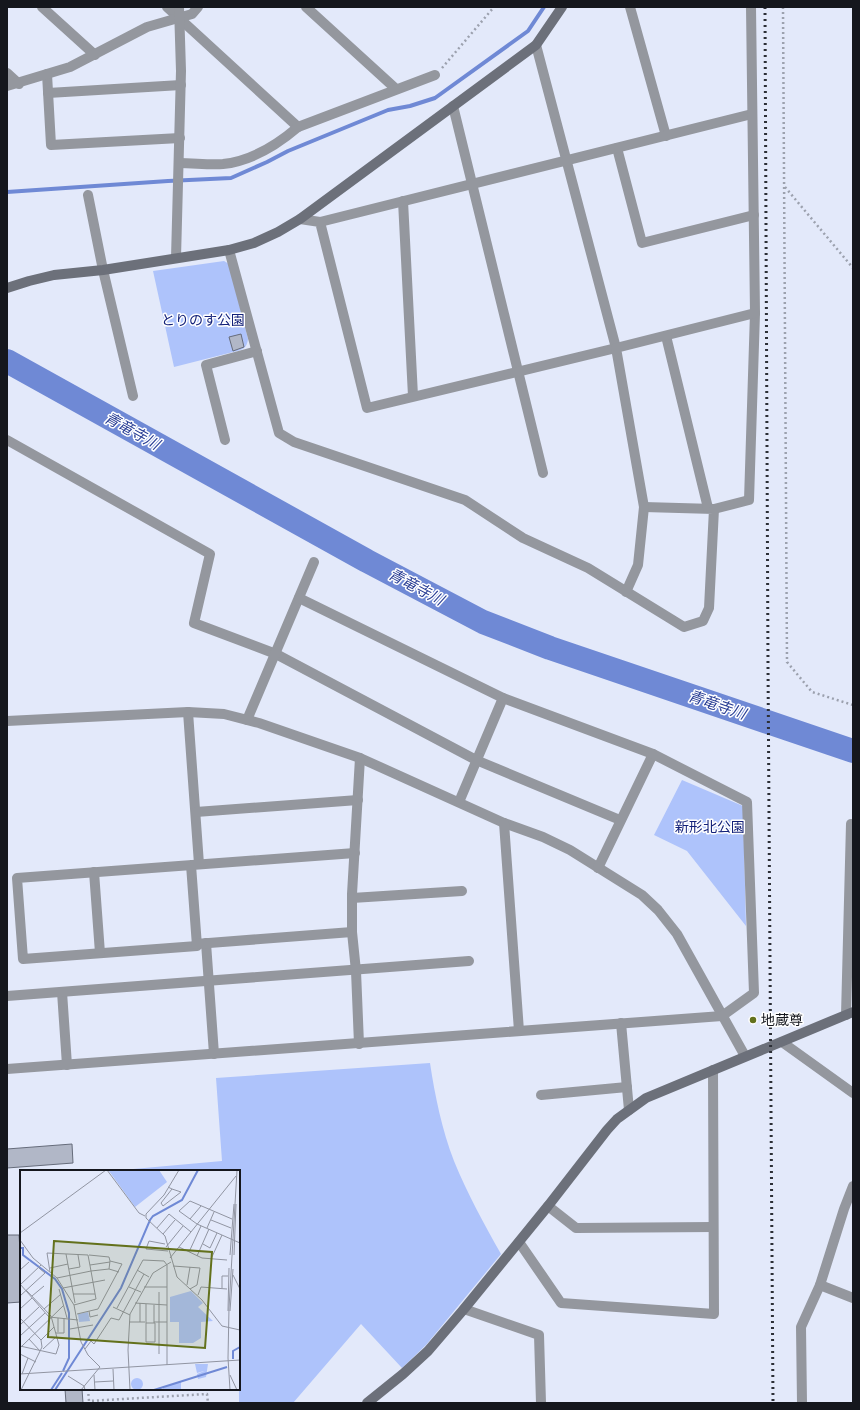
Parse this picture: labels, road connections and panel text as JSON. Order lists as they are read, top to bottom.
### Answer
{
  "water": ["青竜寺川"],
  "parks": ["とりのす公園", "新形北公園"],
  "places": ["地蔵尊"]
}
